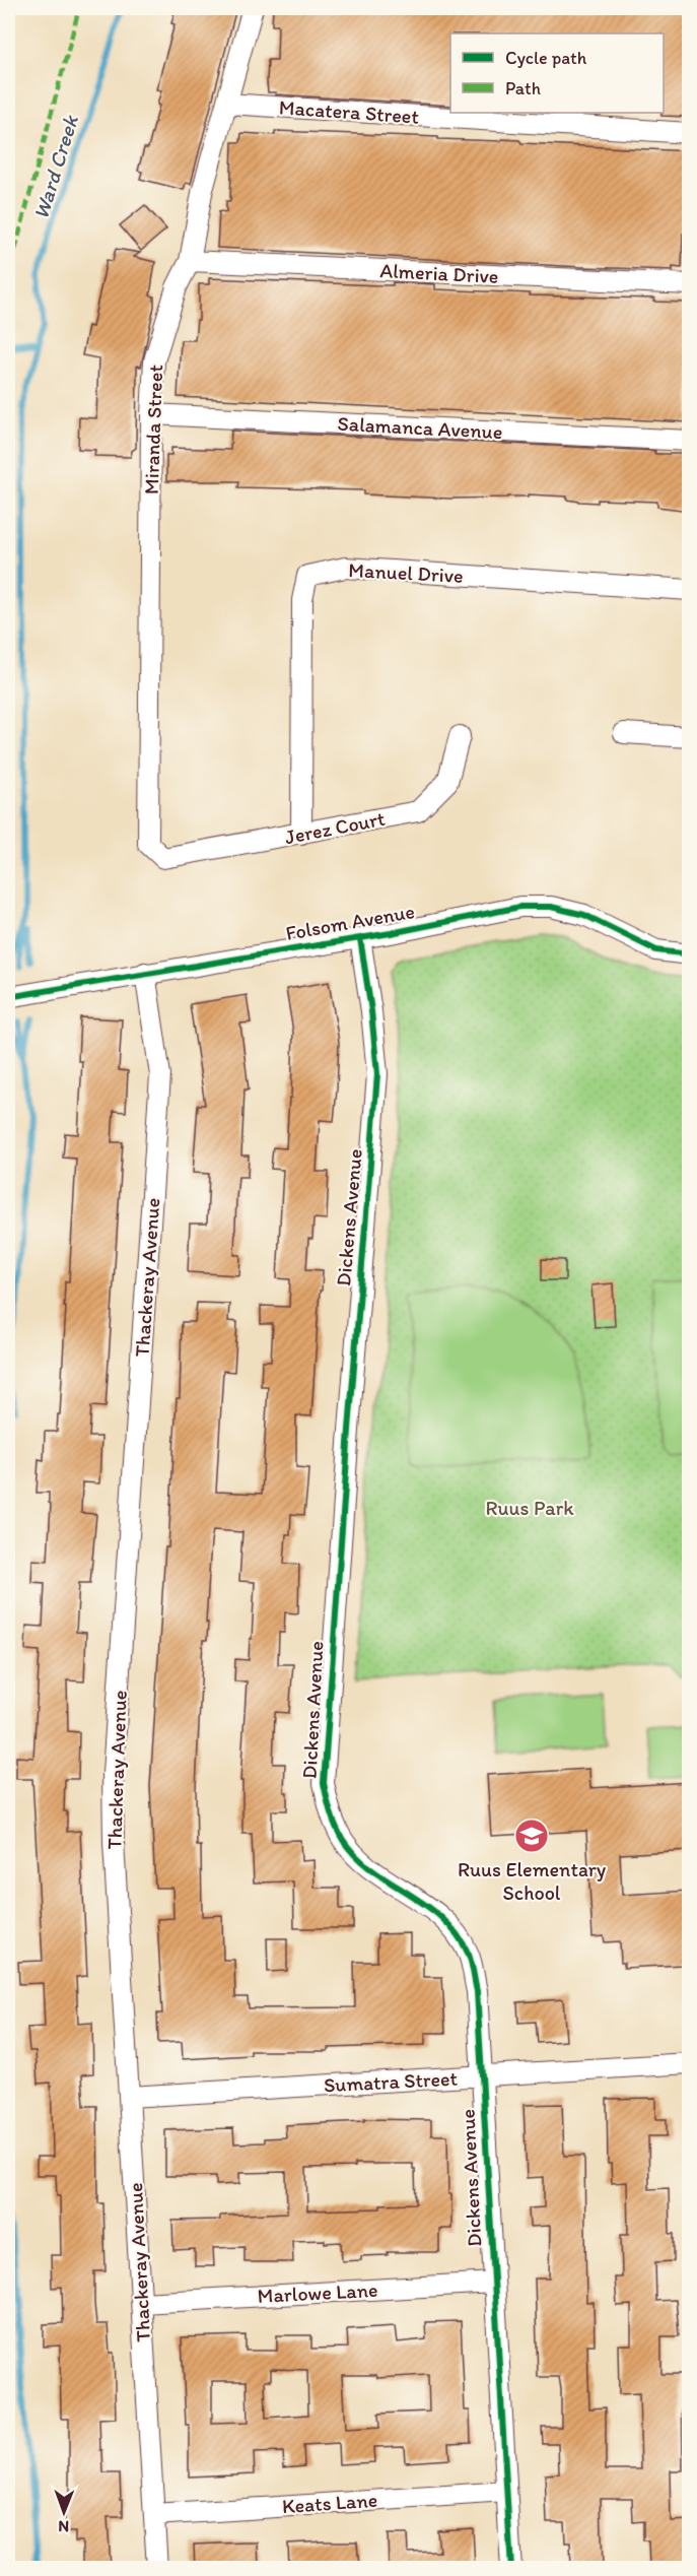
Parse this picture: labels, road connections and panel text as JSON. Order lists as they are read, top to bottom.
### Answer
{
  "streets": {
    "street": [
      "Macatera Street",
      "Almeria Drive",
      "Salamanca Avenue",
      "Miranda Street",
      "Manuel Drive",
      "Jerez Court",
      "Folsom Avenue",
      "Dickens Avenue",
      "Thackeray Avenue",
      "Sumatra Street",
      "Marlowe Lane",
      "Keats Lane"
    ]
  },
  "crossings": [
    ["Macatera Street", "Miranda Street"],
    ["Almeria Drive", "Miranda Street"],
    ["Salamanca Avenue", "Miranda Street"],
    ["Miranda Street", "Jerez Court"],
    ["Manuel Drive", "Jerez Court"],
    ["Folsom Avenue", "Dickens Avenue"],
    ["Folsom Avenue", "Thackeray Avenue"],
    ["Dickens Avenue", "Sumatra Street"],
    ["Dickens Avenue", "Marlowe Lane"],
    ["Dickens Avenue", "Keats Lane"],
    ["Thackeray Avenue", "Sumatra Street"],
    ["Thackeray Avenue", "Marlowe Lane"],
    ["Thackeray Avenue", "Keats Lane"]
  ],
  "water": ["Ward Creek"],
  "parks": ["Ruus Park"],
  "places": {
    "school or university": ["Ruus Elementary School"]
  },
  "legend": ["Cycle path", "Path"],
  "north": "bottom"
}
